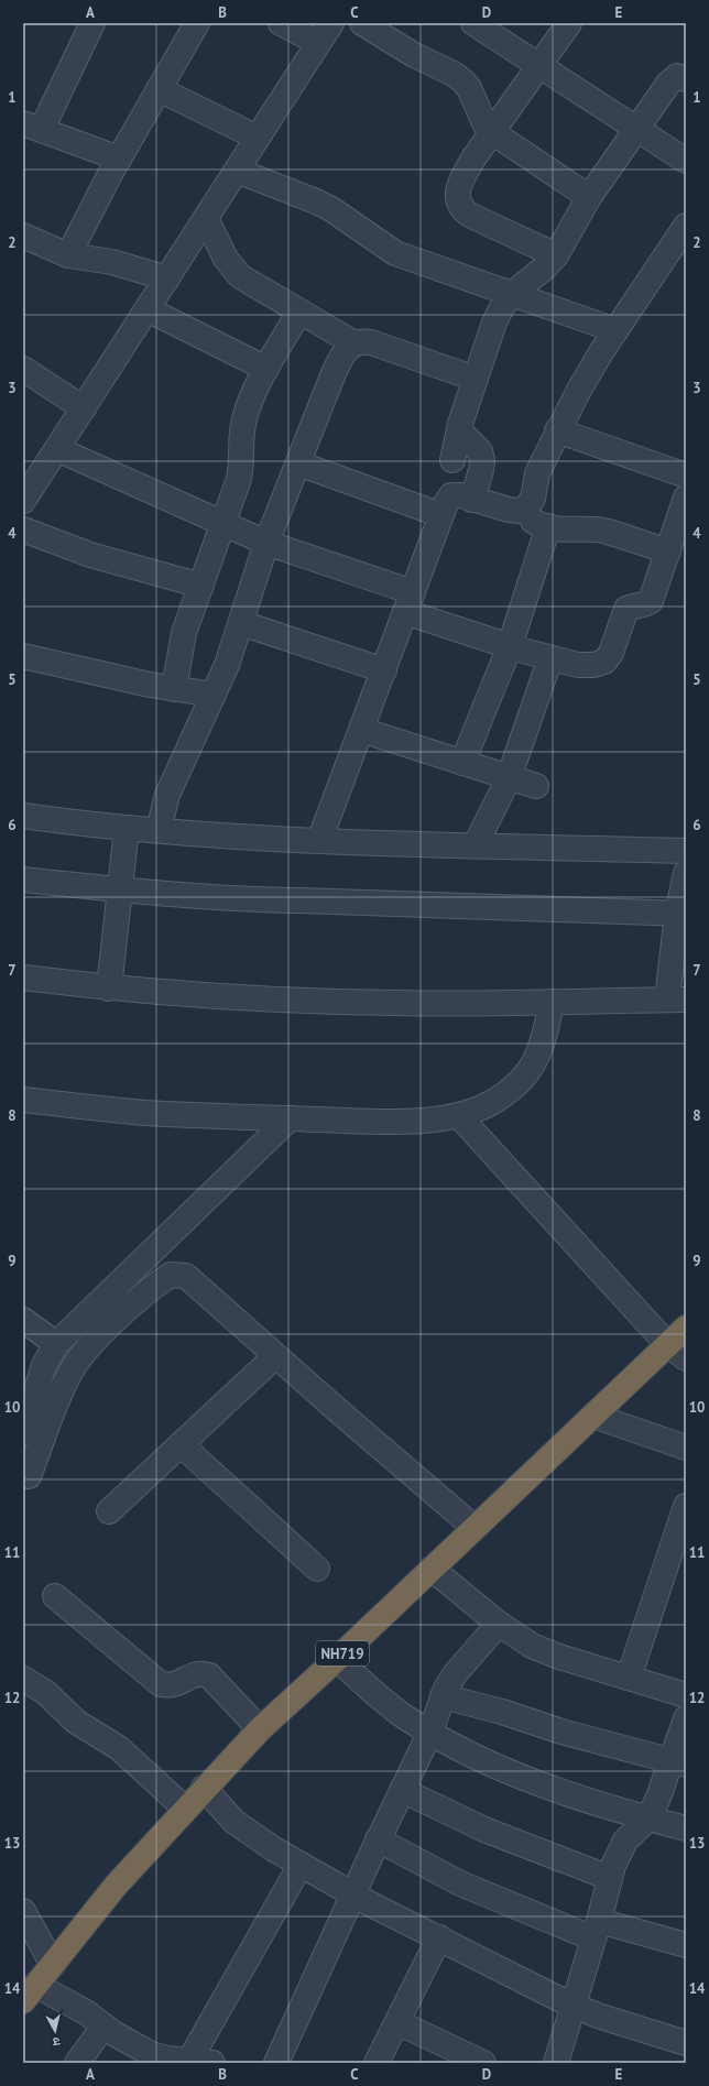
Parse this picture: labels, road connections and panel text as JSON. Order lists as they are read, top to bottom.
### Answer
{
  "streets": {
    "highway": ["NH719"]
  },
  "north": "bottom",
  "grid": {
    "columns": [
      "A",
      "B",
      "C",
      "D",
      "E"
    ],
    "rows": [
      "1",
      "2",
      "3",
      "4",
      "5",
      "6",
      "7",
      "8",
      "9",
      "10",
      "11",
      "12",
      "13",
      "14"
    ]
  }
}
